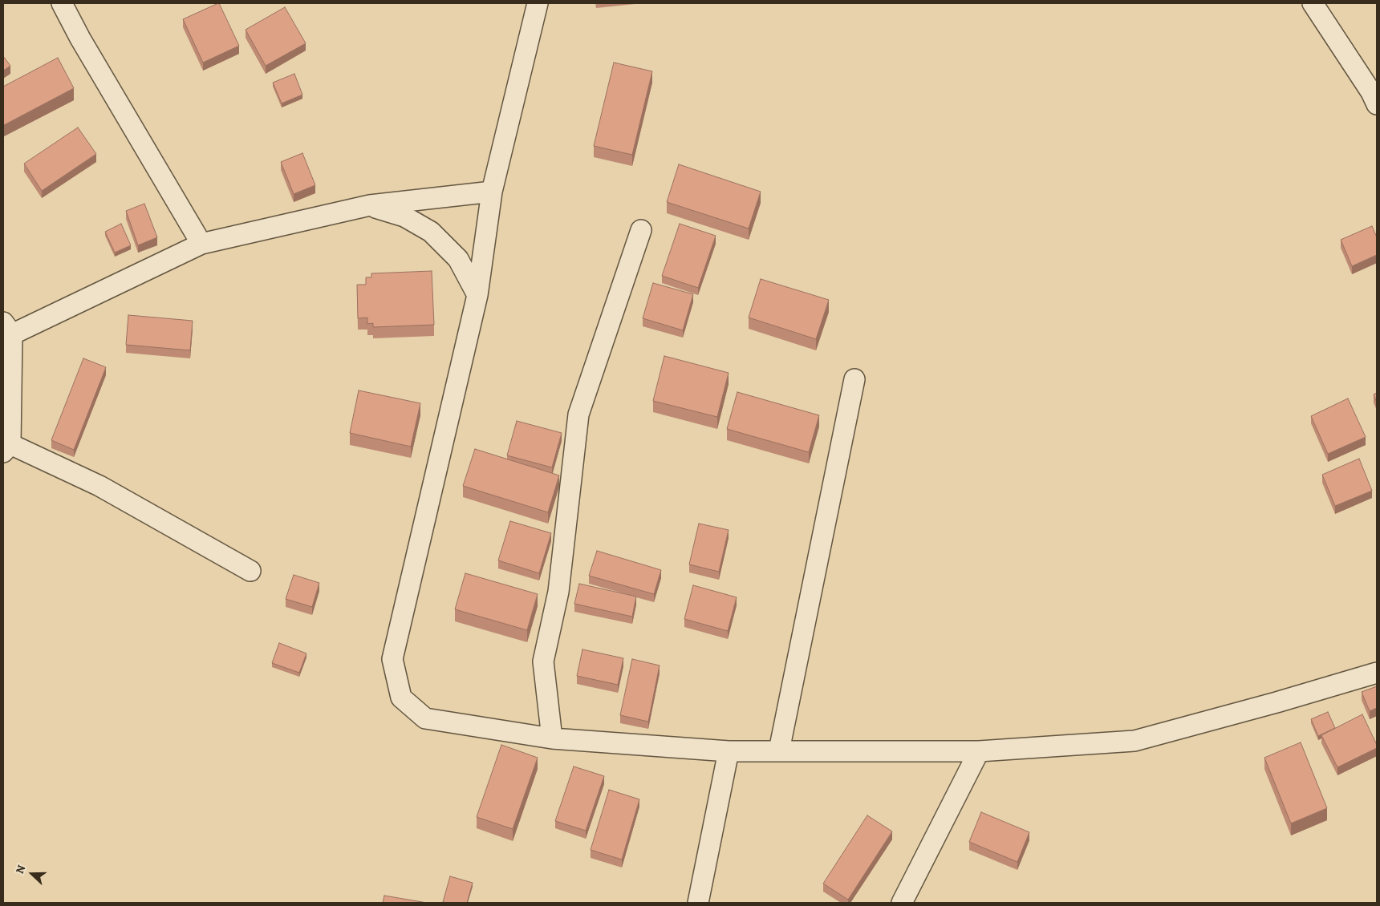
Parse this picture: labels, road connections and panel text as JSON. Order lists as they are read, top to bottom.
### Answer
{
  "north": "left"
}
